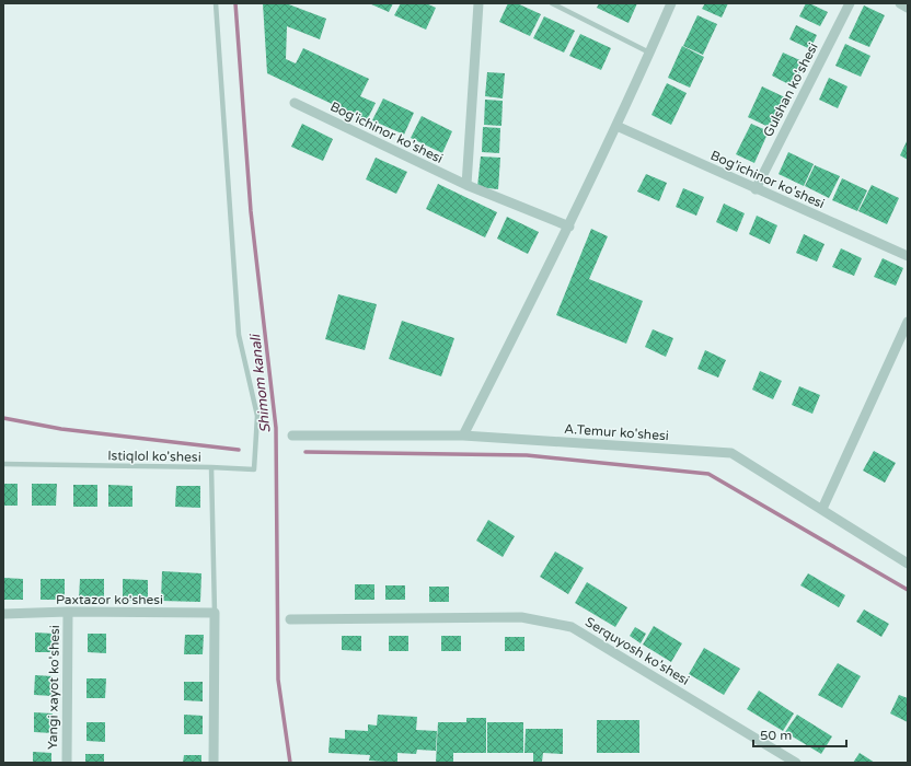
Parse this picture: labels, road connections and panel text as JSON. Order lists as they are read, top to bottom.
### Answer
{
  "streets": {
    "street": [
      "Gulshan ko'shesi",
      "Bog'ichinor ko'shesi",
      "A.Temur ko'shesi",
      "Paxtazor ko'shesi",
      "Serquyosh ko'shesi",
      "Yangi xayot ko'shesi"
    ],
    "lane": ["Istiqlol ko'shesi"]
  },
  "crossings": [
    ["Gulshan ko'shesi", "Bog'ichinor ko'shesi"],
    ["Istiqlol ko'shesi", "Paxtazor ko'shesi"],
    ["Paxtazor ko'shesi", "Yangi xayot ko'shesi"]
  ],
  "water": ["Shimom kanali"],
  "scale_bar": "50 m"
}
